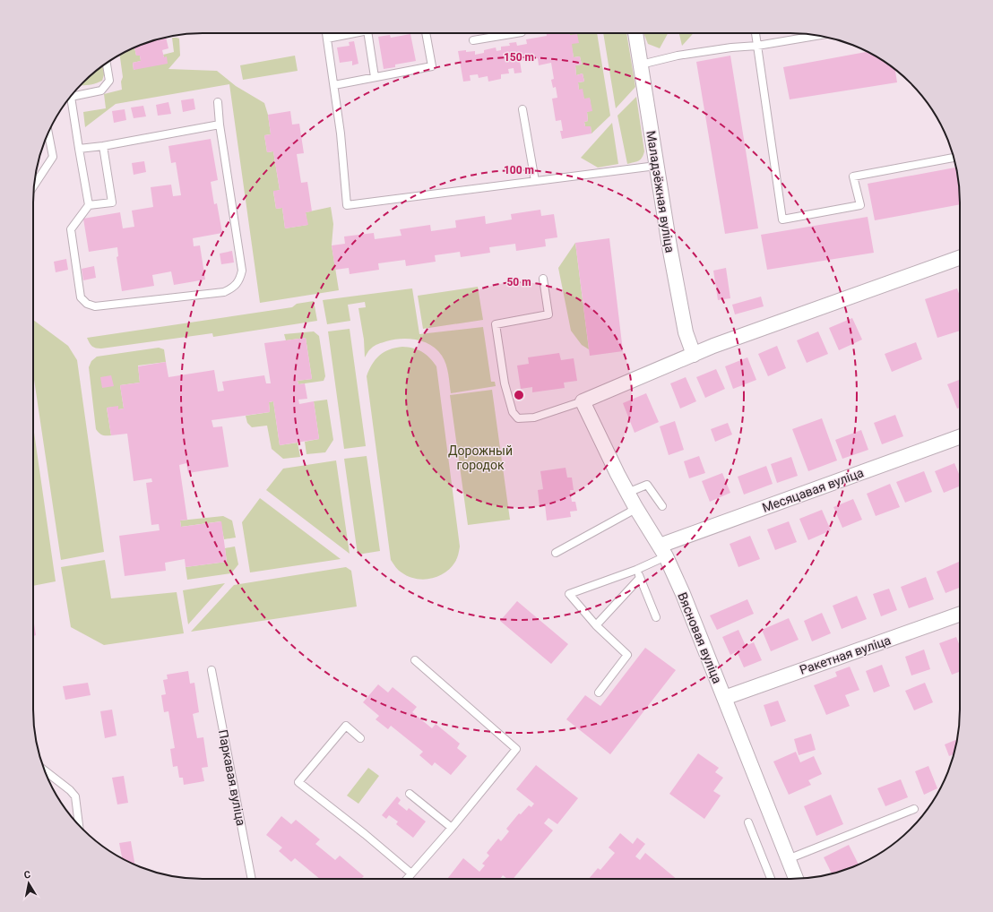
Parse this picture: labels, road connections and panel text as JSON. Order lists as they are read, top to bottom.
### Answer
{
  "streets": {
    "street": [
      "Маладзёжная вуліца",
      "Месяцавая вуліца",
      "Вясновая вуліца",
      "Ракетная вуліца"
    ],
    "lane": ["Паркавая вуліца"]
  },
  "crossings": [
    ["Месяцавая вуліца", "Вясновая вуліца"],
    ["Вясновая вуліца", "Ракетная вуліца"]
  ],
  "parks": ["Дорожный городок"],
  "north": "top",
  "rings": ["150 m", "100 m", "50 m"]
}
